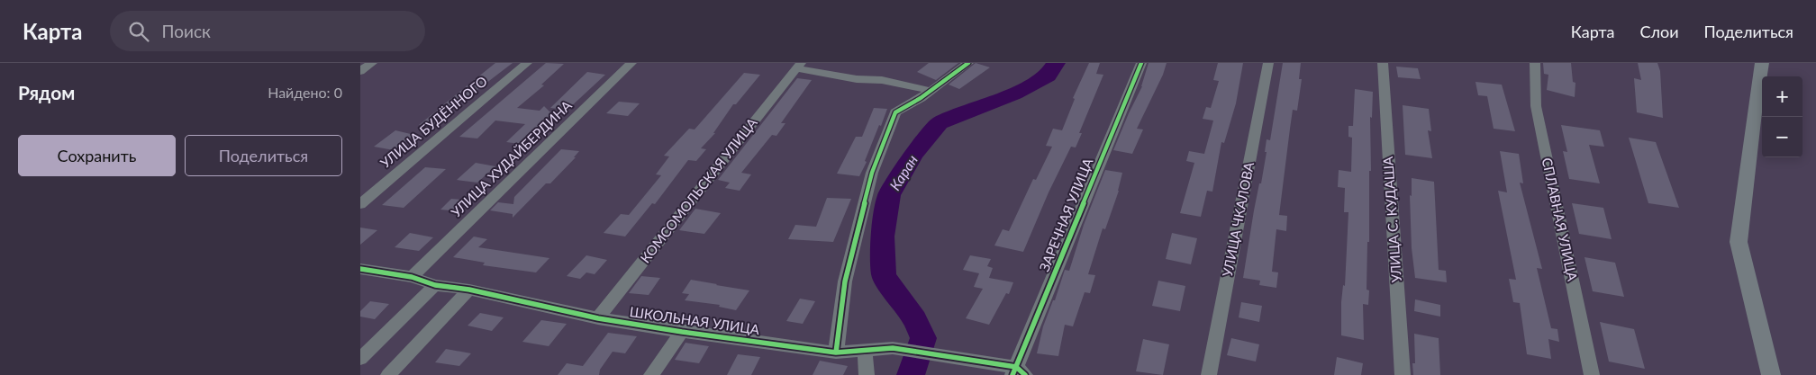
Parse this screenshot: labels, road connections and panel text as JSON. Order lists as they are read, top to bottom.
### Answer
{
  "streets": {
    "street": [
      "УЛИЦА БУДЁННОГО",
      "УЛИЦА ХУДАЙБЕРДИНА",
      "КОМСОМОЛЬСКАЯ УЛИЦА",
      "ЗАРЕЧНАЯ УЛИЦА",
      "УЛИЦА ЧКАЛОВА",
      "УЛИЦА С. КУДАША",
      "СПЛАВНАЯ УЛИЦА",
      "ШКОЛЬНАЯ УЛИЦА"
    ]
  },
  "crossings": [
    ["УЛИЦА ХУДАЙБЕРДИНА", "ШКОЛЬНАЯ УЛИЦА"],
    ["КОМСОМОЛЬСКАЯ УЛИЦА", "ШКОЛЬНАЯ УЛИЦА"],
    ["ЗАРЕЧНАЯ УЛИЦА", "ШКОЛЬНАЯ УЛИЦА"]
  ],
  "water": ["Каран"],
  "page": {
    "header": "Карта",
    "search": "Поиск",
    "nav": ["Карта", "Слои", "Поделиться"],
    "heading": ["Рядом", "Найдено: 0"],
    "map_buttons": ["+", "−"],
    "buttons": ["Сохранить", "Поделиться"]
  }
}
